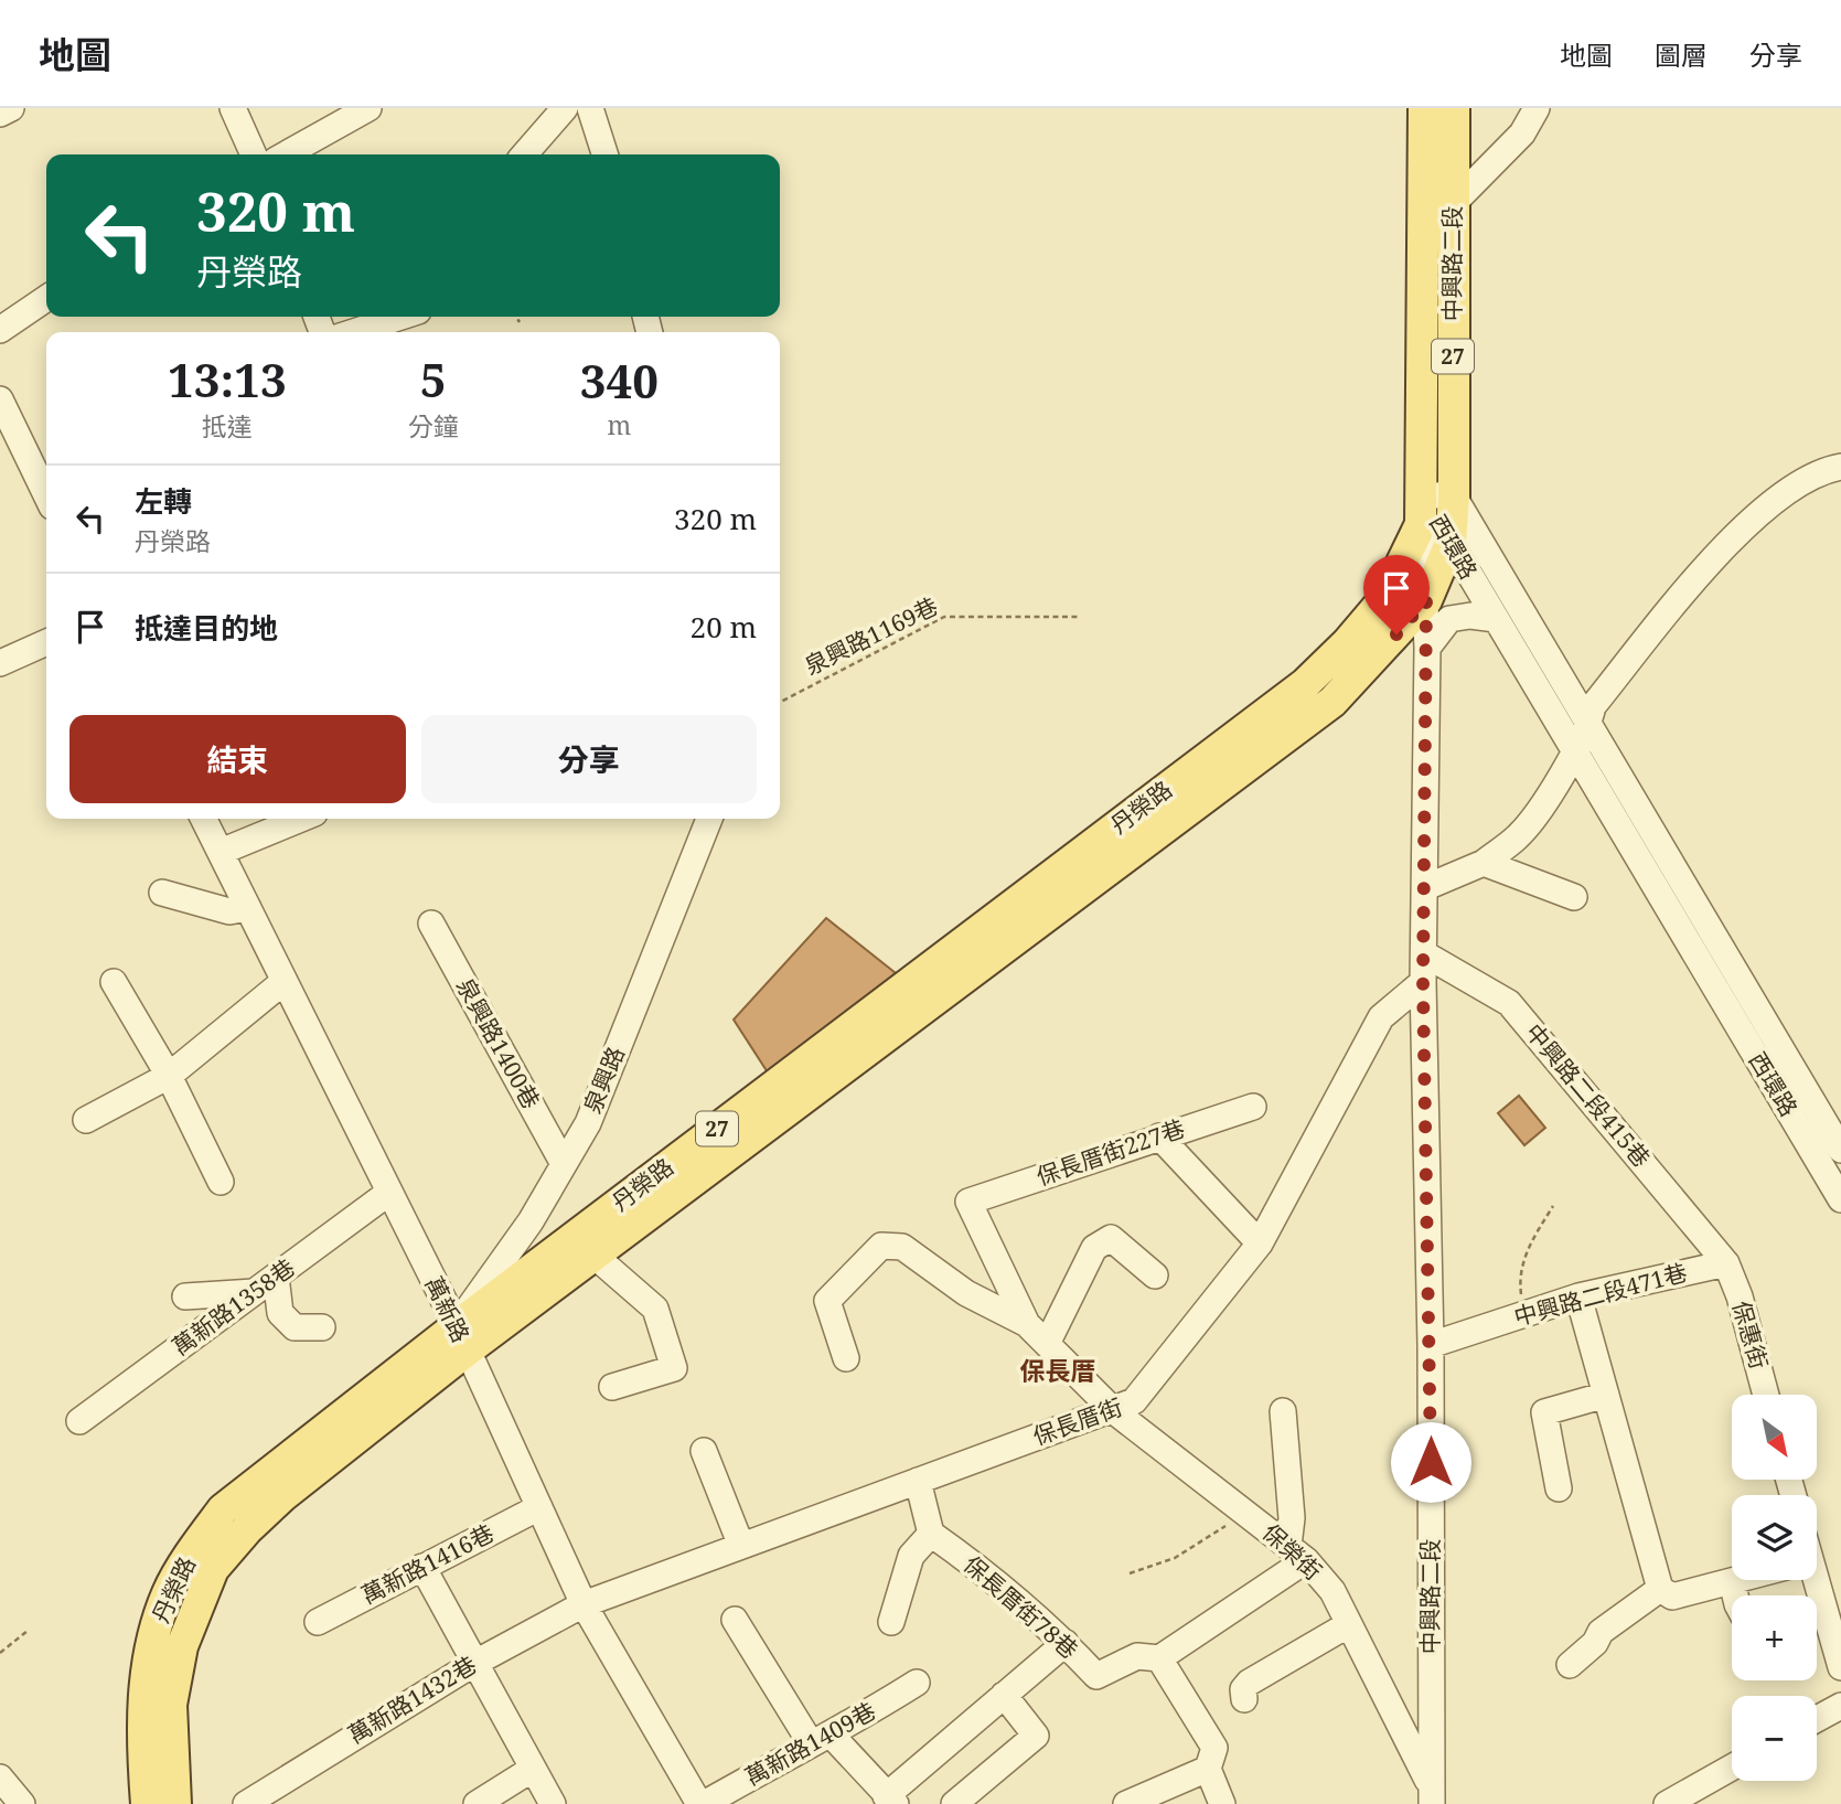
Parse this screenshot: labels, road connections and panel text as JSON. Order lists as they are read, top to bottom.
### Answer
{
  "streets": {
    "main road": ["中興路二段", "27", "丹榮路"],
    "street": [
      "西環路",
      "泉興路1400巷",
      "泉興路",
      "中興路二段415巷",
      "保長厝街227巷",
      "中興路二段471巷",
      "萬新路1358巷",
      "萬新路",
      "保惠街",
      "保長厝街",
      "保榮街",
      "萬新路1416巷",
      "保長厝街78巷",
      "萬新路1432巷",
      "萬新路1409巷"
    ],
    "path": ["泉興路1169巷"]
  },
  "crossings": [
    ["中興路二段", "西環路"],
    ["中興路二段", "丹榮路"],
    ["中興路二段", "中興路二段415巷"],
    ["中興路二段", "中興路二段471巷"],
    ["中興路二段", "保長厝街"],
    ["中興路二段", "保榮街"],
    ["西環路", "丹榮路"],
    ["丹榮路", "泉興路"],
    ["丹榮路", "萬新路"],
    ["泉興路1400巷", "泉興路"],
    ["泉興路", "萬新路"],
    ["中興路二段415巷", "中興路二段471巷"],
    ["中興路二段415巷", "保惠街"],
    ["保長厝街227巷", "保榮街"],
    ["中興路二段471巷", "保惠街"],
    ["萬新路1358巷", "萬新路"],
    ["萬新路", "保長厝街"],
    ["萬新路", "萬新路1416巷"],
    ["萬新路", "萬新路1432巷"],
    ["萬新路", "萬新路1409巷"],
    ["保長厝街", "保榮街"],
    ["保長厝街", "萬新路1432巷"]
  ],
  "districts": ["保長厝"],
  "north": "bottom right",
  "page": {
    "header": "地圖",
    "nav": ["地圖", "圖層", "分享"],
    "turn": ["320 m", "丹榮路"],
    "eta": [
      "13:13",
      "抵達",
      "5",
      "分鐘",
      "340",
      "m"
    ],
    "list": [
      {
        "name": "左轉",
        "note": "丹榮路",
        "value": "320 m"
      },
      {
        "name": "抵達目的地",
        "value": "20 m"
      }
    ],
    "buttons": ["結束", "分享"],
    "map_buttons": ["+", "−"]
  }
}
